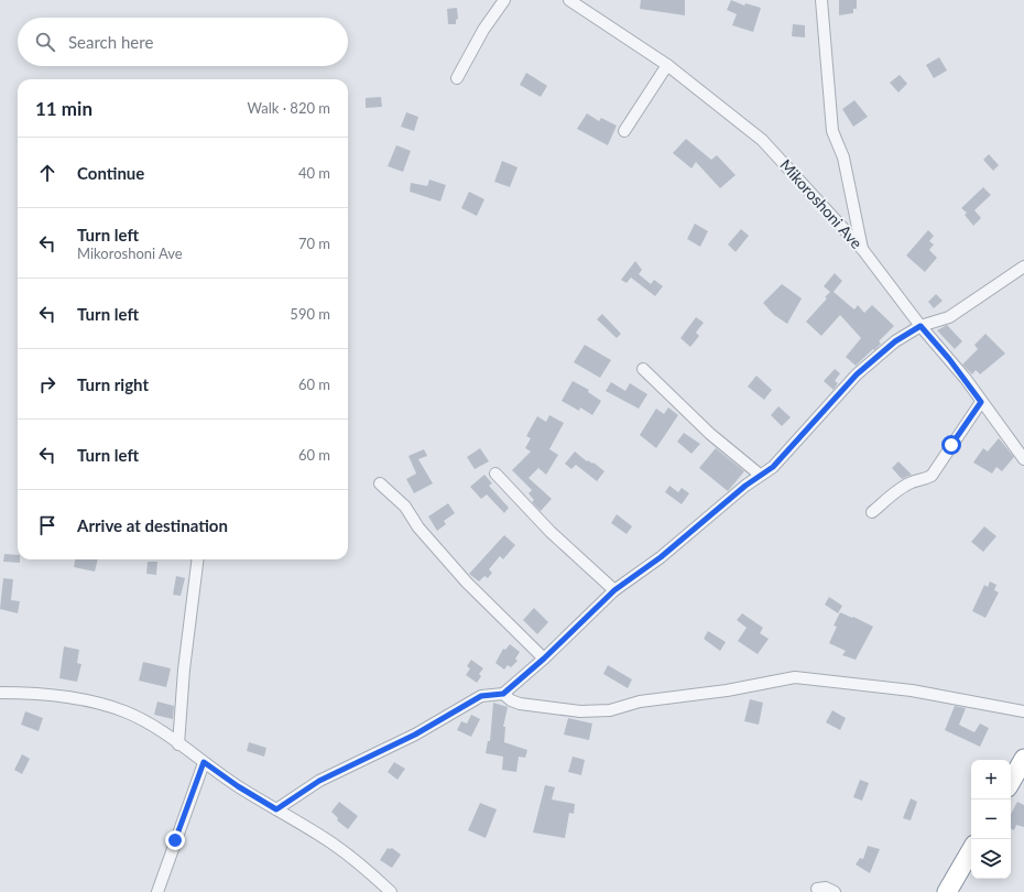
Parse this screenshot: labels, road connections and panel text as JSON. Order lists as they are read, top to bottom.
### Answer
{
  "streets": {
    "street": ["Mikoroshoni Ave"]
  },
  "page": {
    "search": "Search here",
    "heading": ["11 min", "Walk · 820 m"],
    "list": [
      ["Continue", "40 m"],
      ["Turn left", "Mikoroshoni Ave", "70 m"],
      ["Turn left", "590 m"],
      ["Turn right", "60 m"],
      ["Turn left", "60 m"],
      "Arrive at destination"
    ],
    "map_buttons": ["+", "−"]
  }
}
